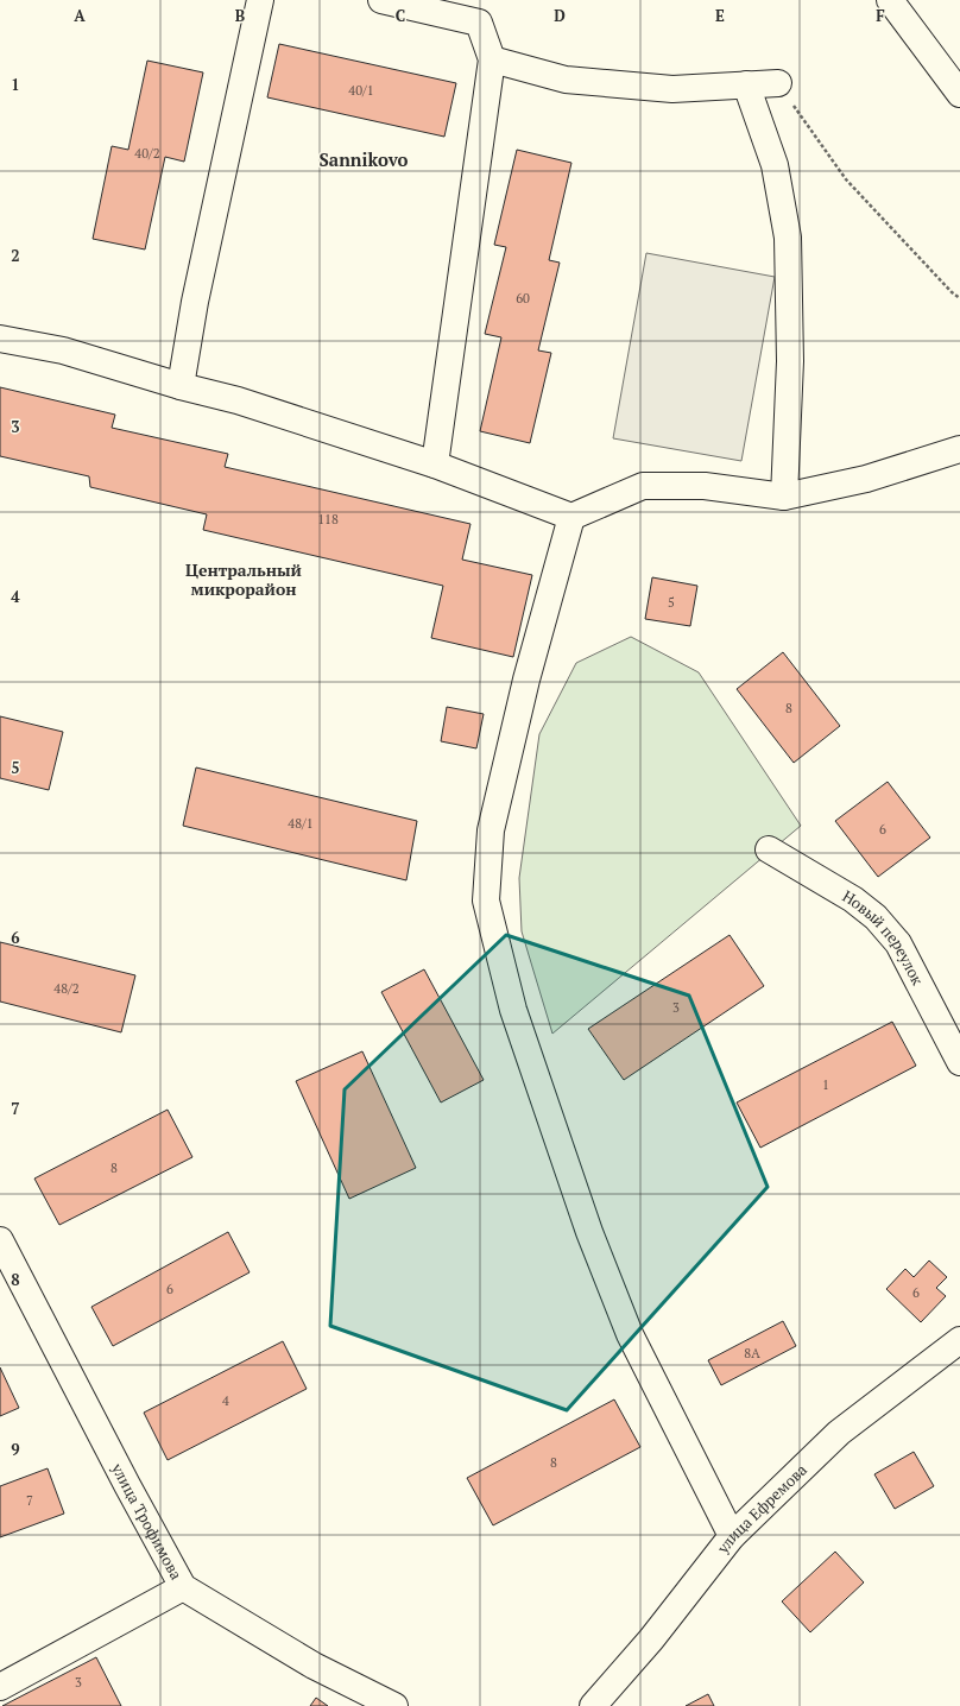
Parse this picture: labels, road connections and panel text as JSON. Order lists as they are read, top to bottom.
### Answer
{
  "streets": {
    "street": ["Новый переулок", "улица Ефремова", "улица Трофимова"]
  },
  "districts": ["Sannikovo", "Центральный микрорайон"],
  "house_numbers": [
    "40/1",
    "40/2",
    "60",
    "118",
    "5",
    "8",
    "48/1",
    "6",
    "48/2",
    "3",
    "1",
    "8",
    "6",
    "6",
    "8А",
    "4",
    "8",
    "7",
    "3"
  ],
  "grid": {
    "columns": [
      "A",
      "B",
      "C",
      "D",
      "E",
      "F"
    ],
    "rows": [
      "1",
      "2",
      "3",
      "4",
      "5",
      "6",
      "7",
      "8",
      "9"
    ]
  }
}
